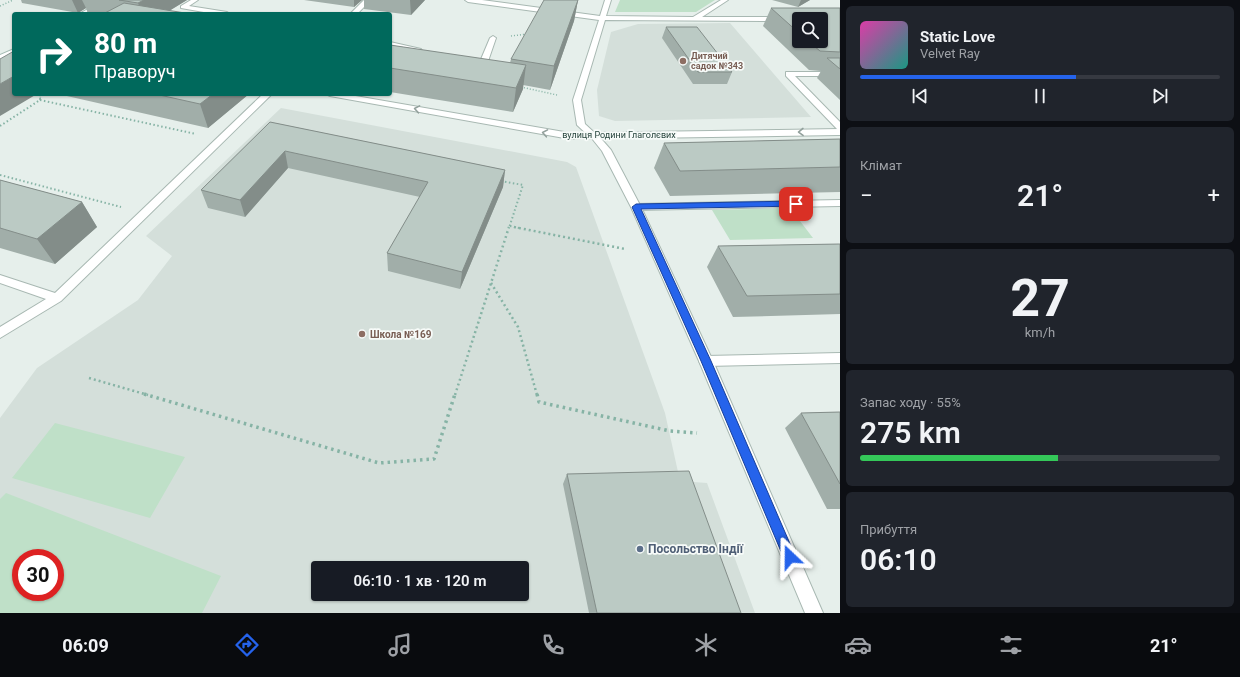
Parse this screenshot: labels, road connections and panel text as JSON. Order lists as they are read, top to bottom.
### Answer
{
  "streets": {
    "street": ["вулиця Родини Глаголєвих"]
  },
  "places": ["Дитячий садок №343", "Школа №169", "Посольство Індії"],
  "page": {
    "turn": ["80 m", "Праворуч"],
    "song": ["Static Love", "Velvet Ray"],
    "tile": [
      "Клімат",
      ["27", "km/h"],
      ["Запас ходу · 55%", "275 km"],
      ["Прибуття", "06:10"]
    ],
    "heat": ["−", "21°", "+"],
    "limit": "30",
    "trip": "06:10 · 1 хв · 120 m",
    "tabs": ["06:09", "21°"]
  }
}
